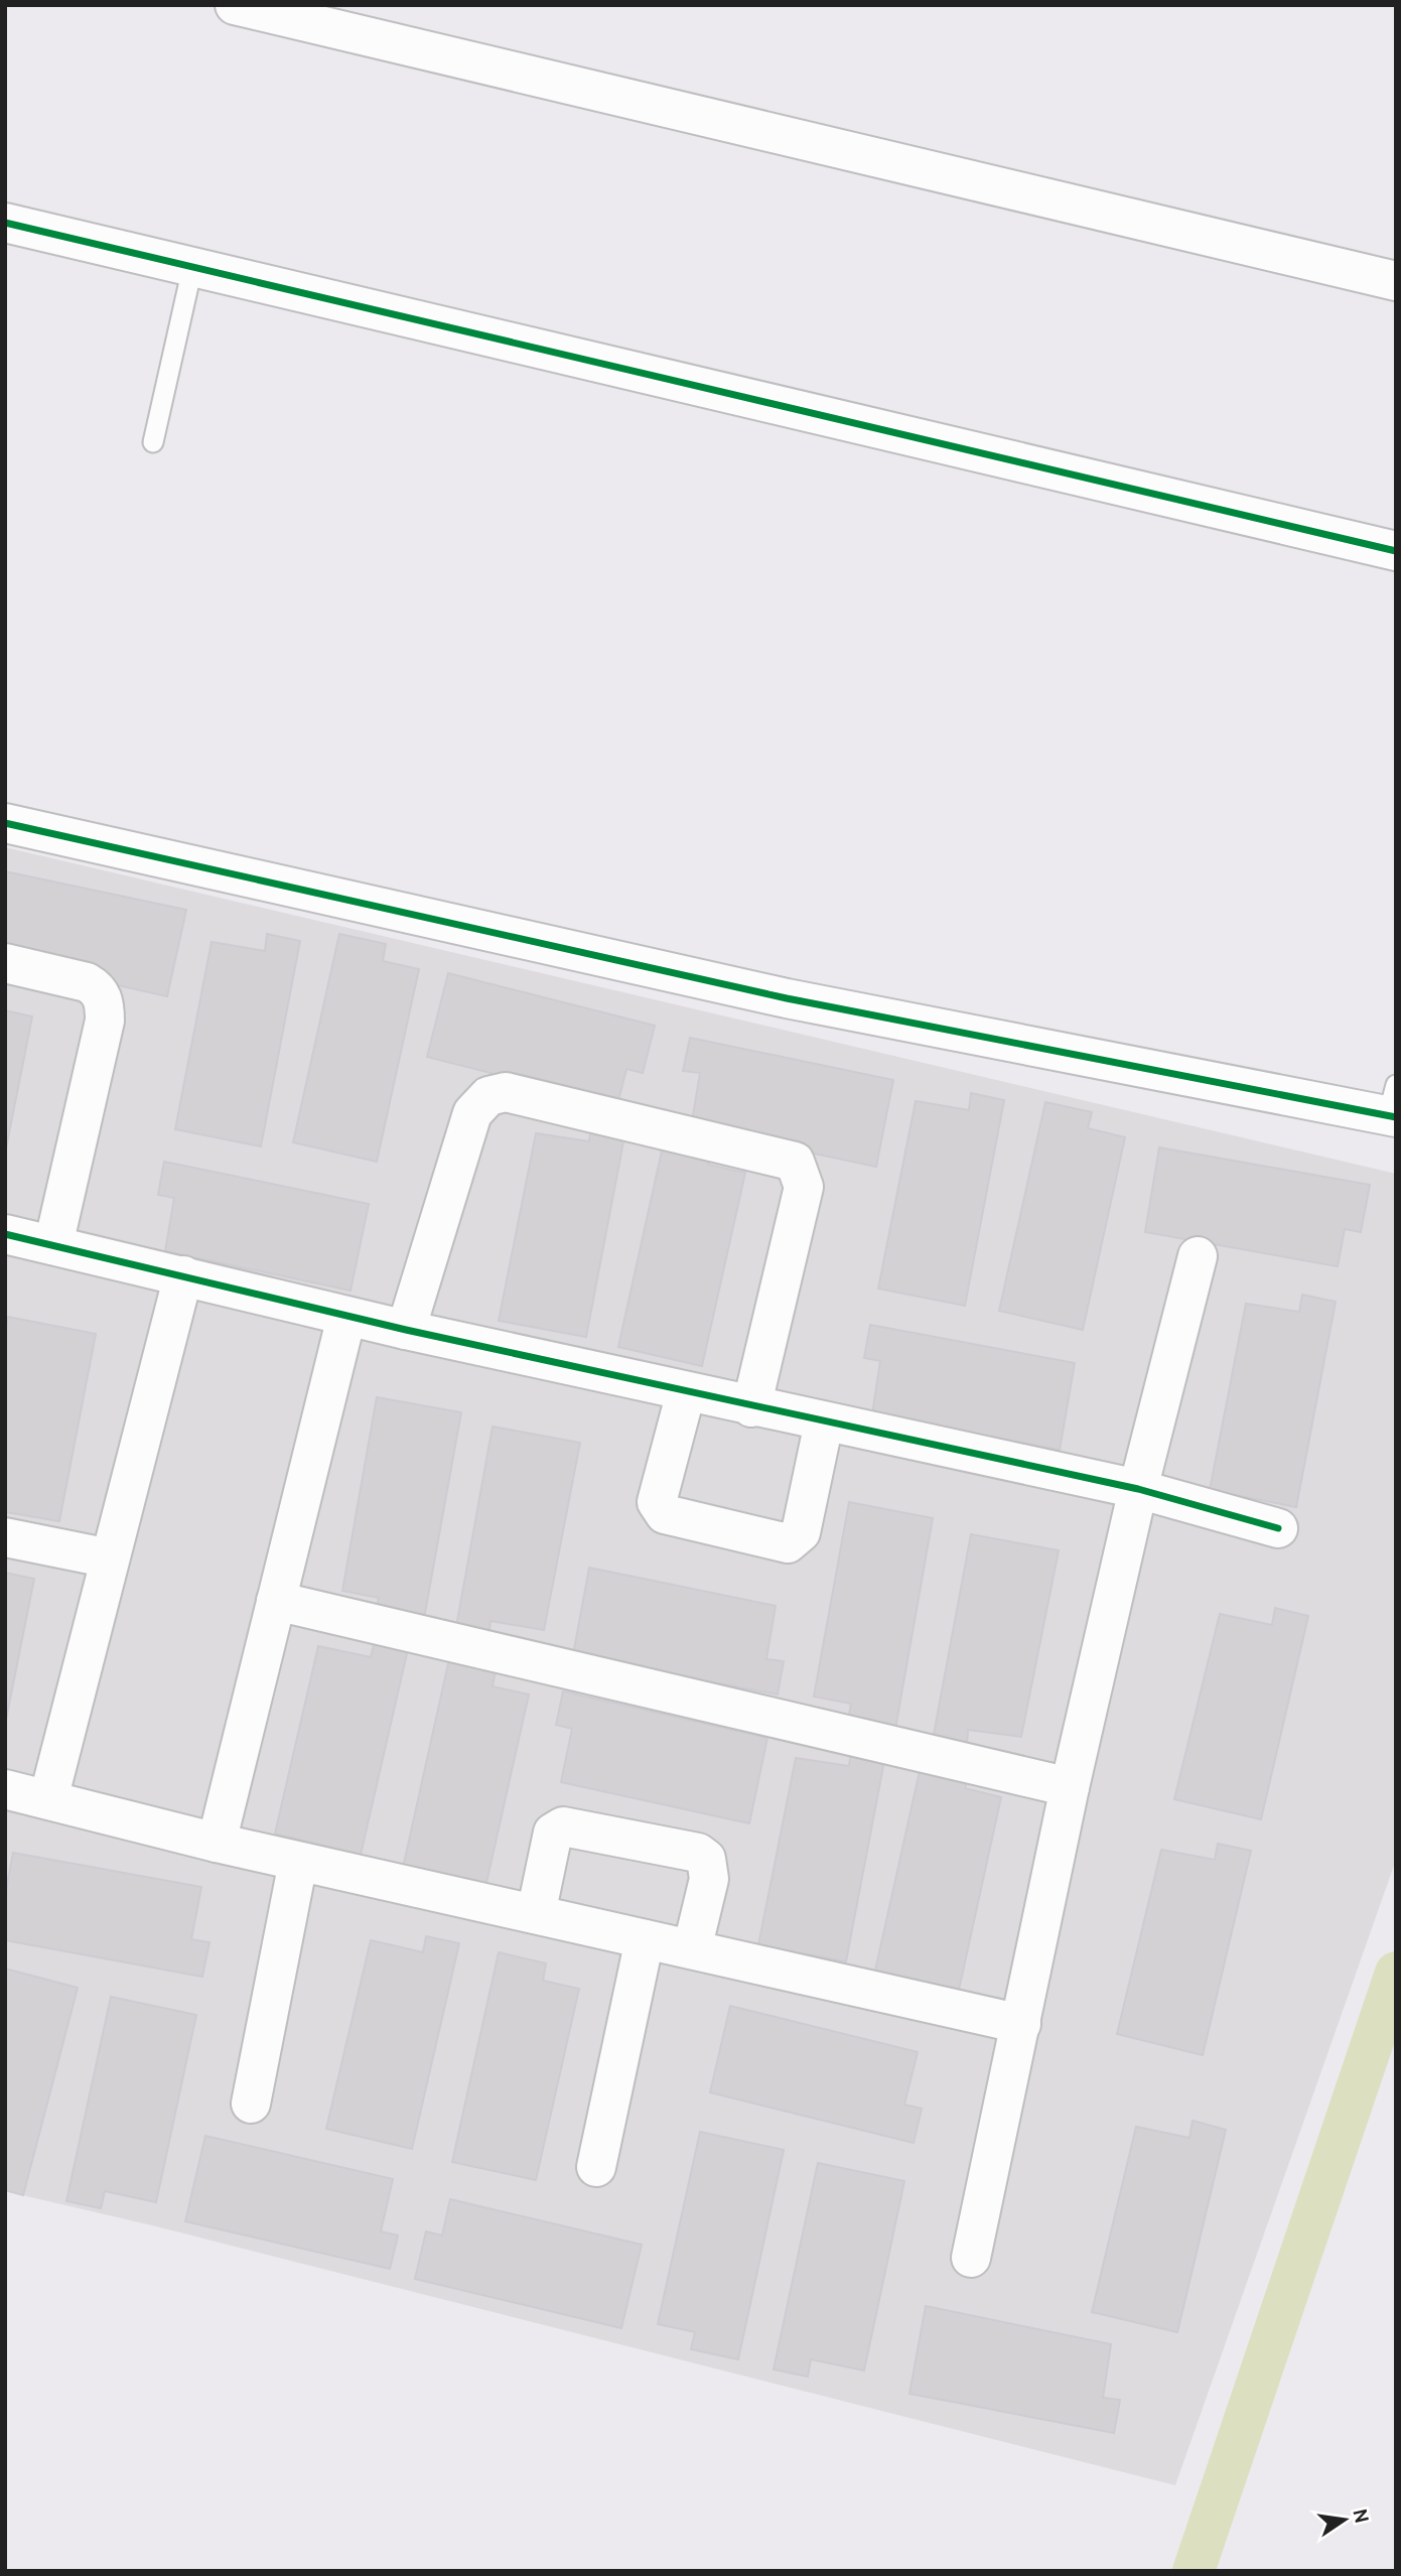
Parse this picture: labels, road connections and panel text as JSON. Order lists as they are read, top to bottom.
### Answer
{
  "north": "right"
}
